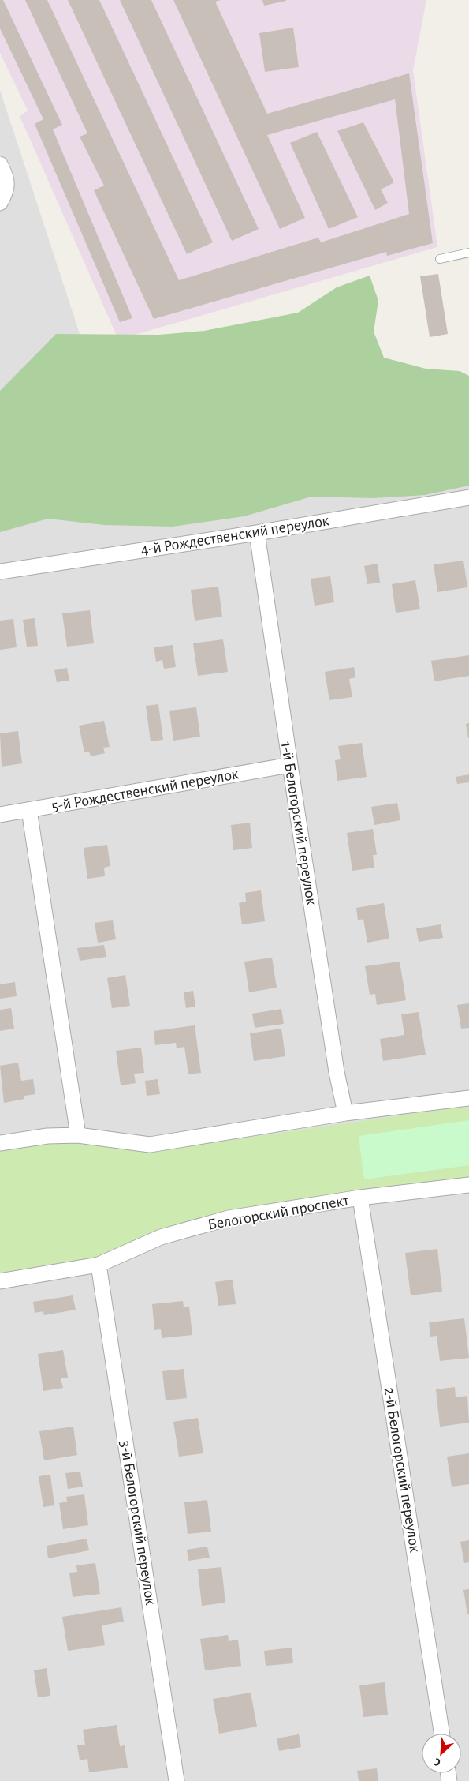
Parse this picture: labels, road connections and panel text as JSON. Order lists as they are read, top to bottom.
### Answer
{
  "streets": {
    "street": [
      "4-й Рождественский переулок",
      "5-й Рождественский переулок",
      "1-й Белогорский переулок",
      "Белогорский проспект",
      "2-й Белогорский переулок",
      "3-й Белогорский переулок"
    ]
  },
  "crossings": [
    ["4-й Рождественский переулок", "1-й Белогорский переулок"],
    ["5-й Рождественский переулок", "1-й Белогорский переулок"],
    ["Белогорский проспект", "2-й Белогорский переулок"],
    ["Белогорский проспект", "3-й Белогорский переулок"]
  ],
  "north": "bottom left"
}
